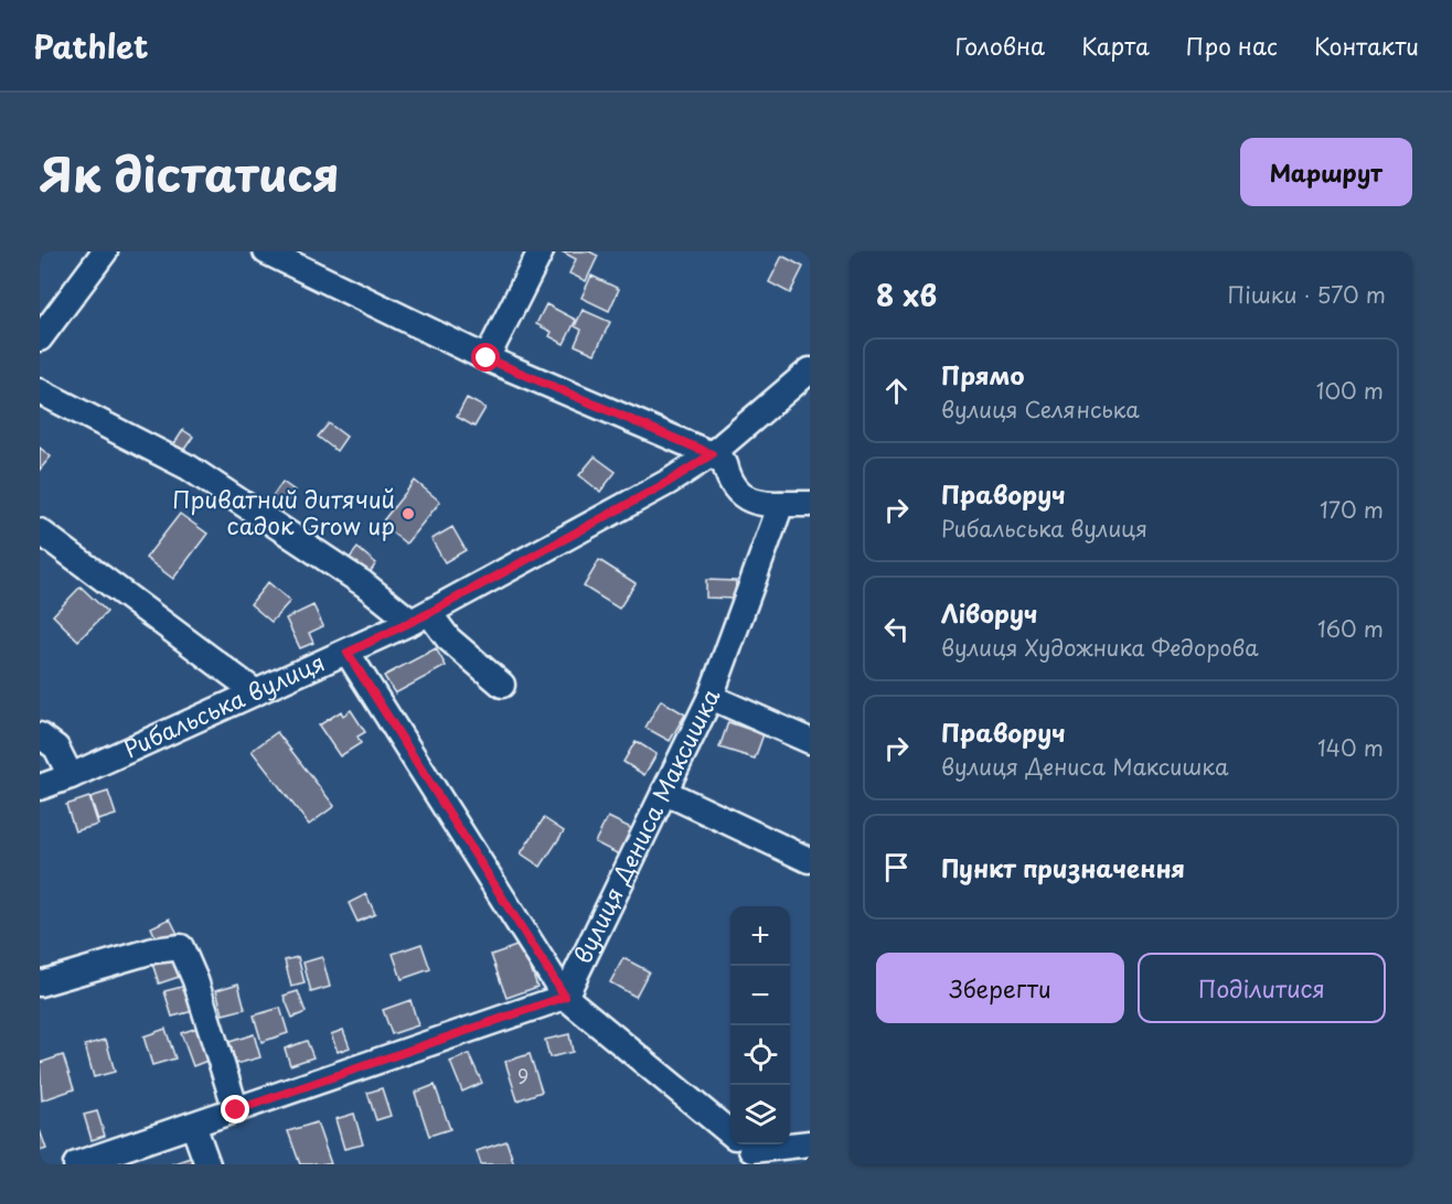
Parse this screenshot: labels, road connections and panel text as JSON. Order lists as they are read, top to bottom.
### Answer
{
  "streets": {
    "street": ["Рибальська вулиця", "вулиця Дениса Максишка"]
  },
  "places": ["Приватний дитячий садок Grow up"],
  "house_numbers": ["9"],
  "page": {
    "header": "Pathlet",
    "nav": [
      "Головна",
      "Карта",
      "Про нас",
      "Контакти"
    ],
    "title": "Як дістатися",
    "buttons": [
      "Маршрут",
      ["Зберегти", "Поділитися"]
    ],
    "heading": ["8 хв", "Пішки · 570 m"],
    "list": [
      ["Прямо", "вулиця Селянська", "100 m"],
      ["Праворуч", "Рибальська вулиця", "170 m"],
      ["Ліворуч", "вулиця Художника Федорова", "160 m"],
      ["Праворуч", "вулиця Дениса Максишка", "140 m"],
      "Пункт призначення"
    ],
    "map_buttons": ["+", "−"]
  }
}
